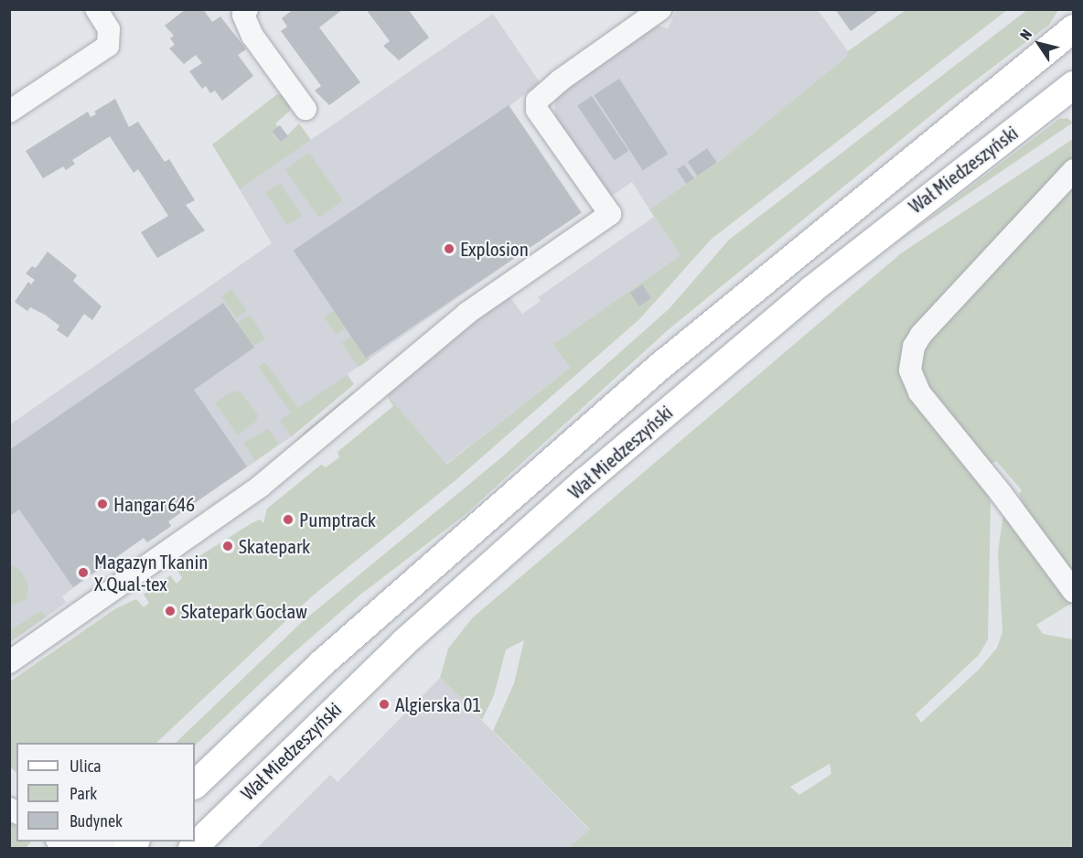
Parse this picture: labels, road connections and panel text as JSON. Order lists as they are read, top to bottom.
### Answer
{
  "streets": {
    "main road": ["Wał Miedzeszyński"]
  },
  "places": [
    "Explosion",
    "Hangar 646",
    "Pumptrack",
    "Skatepark",
    "Magazyn Tkanin X.Qual-tex",
    "Skatepark Gocław",
    "Algierska 01"
  ],
  "legend": ["Ulica", "Park", "Budynek"],
  "north": "top left"
}
